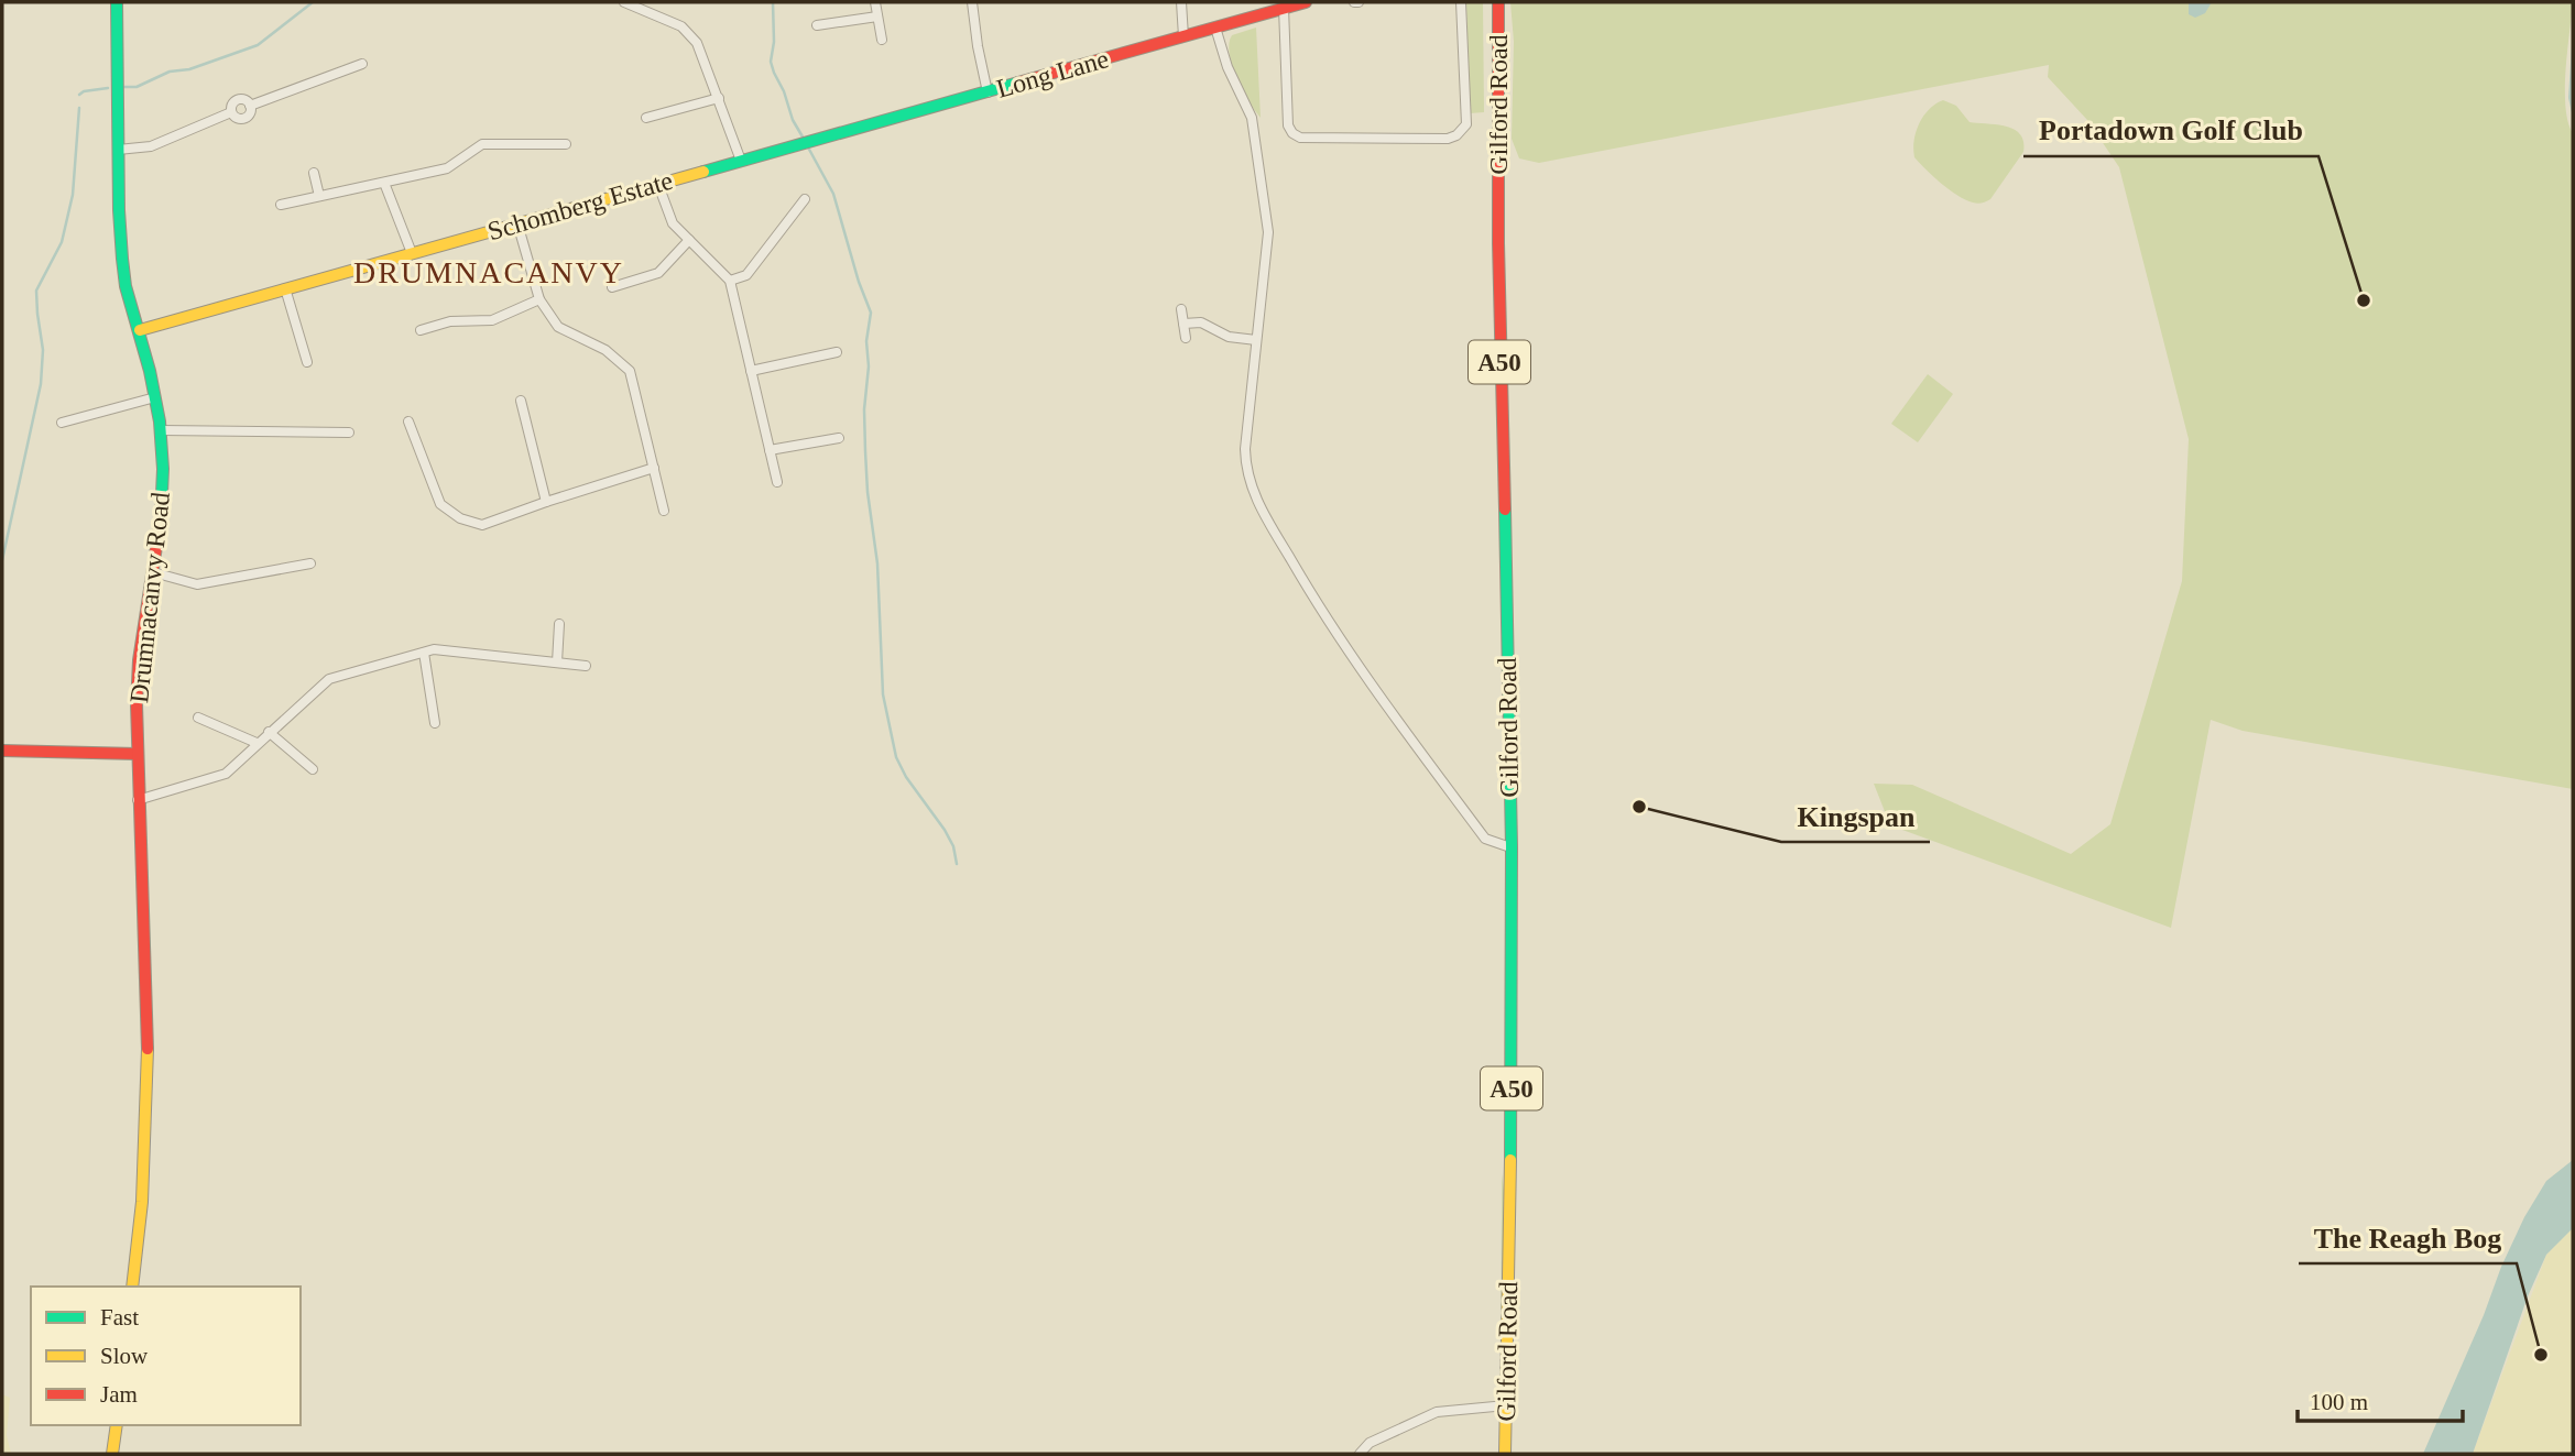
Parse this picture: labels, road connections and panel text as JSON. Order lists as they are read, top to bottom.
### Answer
{
  "streets": {
    "main road": [
      "Long Lane",
      "Gilford Road",
      "Schomberg Estate",
      "A50",
      "Drumnacanvy Road"
    ]
  },
  "crossings": [
    ["Long Lane", "Schomberg Estate"],
    ["Schomberg Estate", "Drumnacanvy Road"]
  ],
  "districts": ["DRUMNACANVY"],
  "places": ["Portadown Golf Club", "Kingspan", "The Reagh Bog"],
  "legend": ["Fast", "Slow", "Jam"],
  "scale_bar": "100 m"
}
